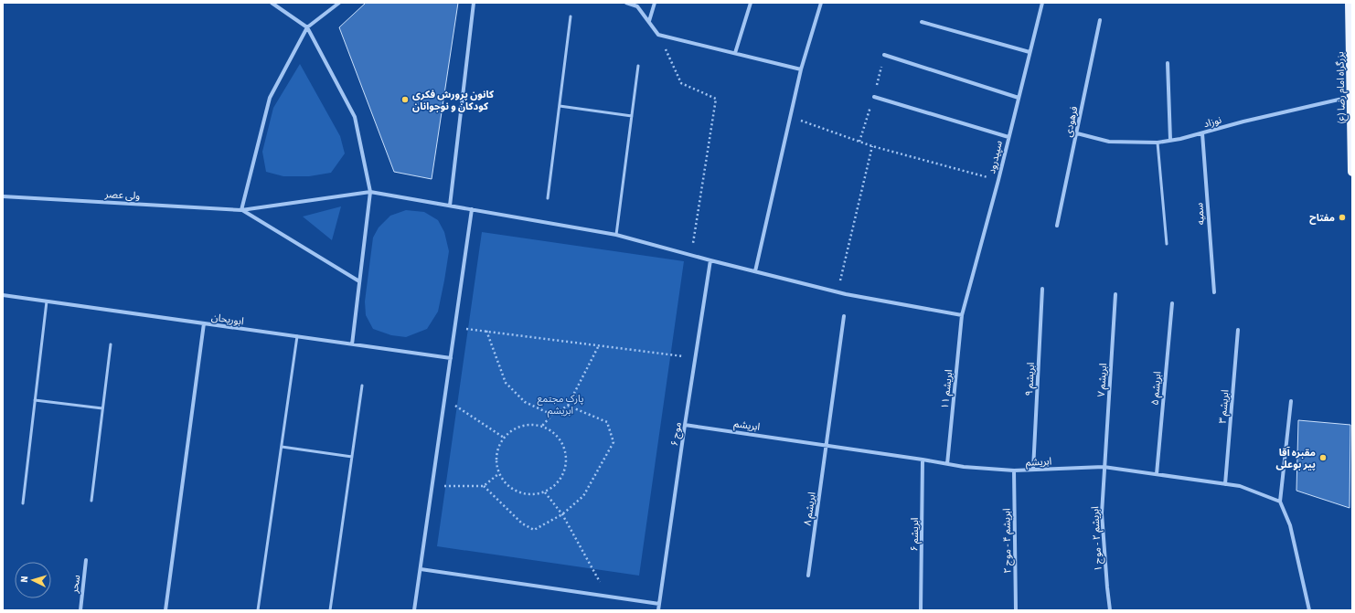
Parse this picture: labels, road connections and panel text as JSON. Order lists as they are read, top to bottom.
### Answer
{
  "streets": {
    "main road": ["بزرگراه امام رضا (ع)"],
    "street": [
      "فرهودی",
      "نوزاد",
      "سپیدرود",
      "ولی عصر",
      "سمیه",
      "ابوریحان",
      "ابریشم ۹",
      "ابریشم ۷",
      "ابریشم ۵",
      "ابریشم ۱۱",
      "ابریشم ۳",
      "ابریشم",
      "موج ۶",
      "ابریشم ۸",
      "ابریشم ۶",
      "ابریشم ۲ - موج ۱",
      "ابریشم ۴ - موج ۲",
      "سحر"
    ]
  },
  "crossings": [
    ["بزرگراه امام رضا (ع)", "نوزاد"],
    ["فرهودی", "نوزاد"],
    ["نوزاد", "سمیه"],
    ["سپیدرود", "ولی عصر"],
    ["سپیدرود", "ابریشم ۱۱"],
    ["ولی عصر", "ابریشم ۱۱"],
    ["ولی عصر", "موج ۶"],
    ["ابریشم ۹", "ابریشم"],
    ["ابریشم ۷", "ابریشم"],
    ["ابریشم ۷", "ابریشم ۲ - موج ۱"],
    ["ابریشم ۵", "ابریشم"],
    ["ابریشم ۱۱", "ابریشم"],
    ["ابریشم ۳", "ابریشم"],
    ["ابریشم", "موج ۶"],
    ["ابریشم", "ابریشم ۸"],
    ["ابریشم", "ابریشم ۶"],
    ["ابریشم", "ابریشم ۲ - موج ۱"],
    ["ابریشم", "ابریشم ۴ - موج ۲"]
  ],
  "parks": ["پارک مجتمع ابریشم"],
  "places": ["کانون پرورش فکری کودکان و نوجوانان", "مفتاح", "مقبره آقا پیر بوعلی"],
  "north": "left"
}
